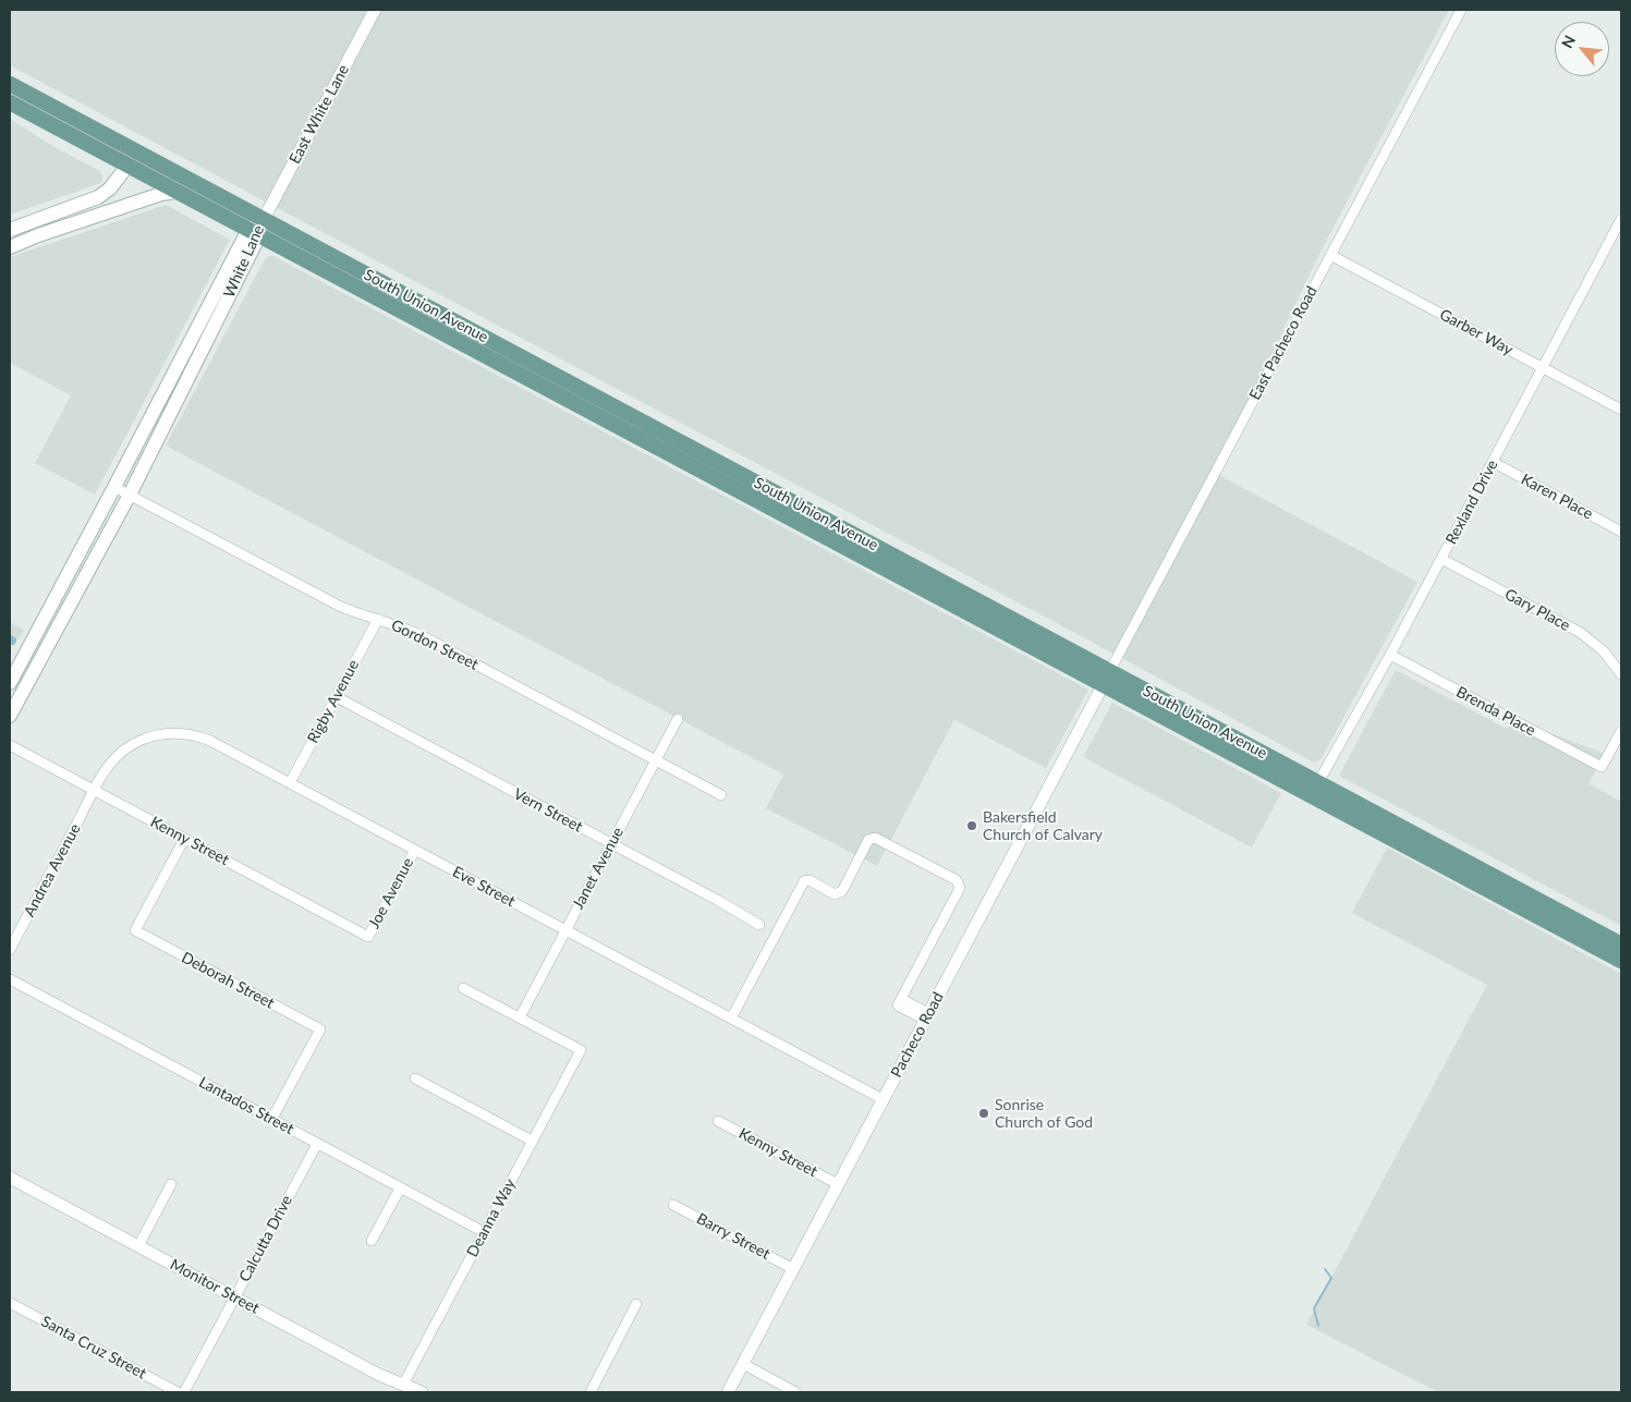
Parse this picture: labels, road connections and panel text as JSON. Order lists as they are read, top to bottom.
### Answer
{
  "streets": {
    "main road": ["White Lane", "South Union Avenue"],
    "street": [
      "East White Lane",
      "Garber Way",
      "East Pacheco Road",
      "Karen Place",
      "Rexland Drive",
      "Gary Place",
      "Gordon Street",
      "Rigby Avenue",
      "Brenda Place",
      "Vern Street",
      "Kenny Street",
      "Janet Avenue",
      "Andrea Avenue",
      "Eve Street",
      "Joe Avenue",
      "Deborah Street",
      "Pacheco Road",
      "Lantados Street",
      "Deanna Way",
      "Barry Street",
      "Calcutta Drive",
      "Monitor Street",
      "Santa Cruz Street"
    ]
  },
  "crossings": [
    ["East White Lane", "White Lane"],
    ["East White Lane", "South Union Avenue"],
    ["White Lane", "South Union Avenue"],
    ["White Lane", "Gordon Street"],
    ["South Union Avenue", "East Pacheco Road"],
    ["South Union Avenue", "Rexland Drive"],
    ["South Union Avenue", "Pacheco Road"],
    ["Garber Way", "East Pacheco Road"],
    ["Garber Way", "Rexland Drive"],
    ["East Pacheco Road", "Pacheco Road"],
    ["Karen Place", "Rexland Drive"],
    ["Rexland Drive", "Gary Place"],
    ["Rexland Drive", "Brenda Place"],
    ["Gordon Street", "Rigby Avenue"],
    ["Gordon Street", "Janet Avenue"],
    ["Rigby Avenue", "Vern Street"],
    ["Rigby Avenue", "Eve Street"],
    ["Vern Street", "Janet Avenue"],
    ["Kenny Street", "Andrea Avenue"],
    ["Kenny Street", "Eve Street"],
    ["Kenny Street", "Joe Avenue"],
    ["Kenny Street", "Deborah Street"],
    ["Kenny Street", "Pacheco Road"],
    ["Janet Avenue", "Eve Street"],
    ["Janet Avenue", "Deanna Way"],
    ["Andrea Avenue", "Eve Street"],
    ["Eve Street", "Joe Avenue"],
    ["Eve Street", "Pacheco Road"],
    ["Deborah Street", "Lantados Street"],
    ["Pacheco Road", "Barry Street"],
    ["Lantados Street", "Deanna Way"],
    ["Lantados Street", "Calcutta Drive"],
    ["Deanna Way", "Monitor Street"],
    ["Calcutta Drive", "Monitor Street"]
  ],
  "places": ["Bakersfield Church of Calvary", "Sonrise Church of God"],
  "north": "top left"
}
